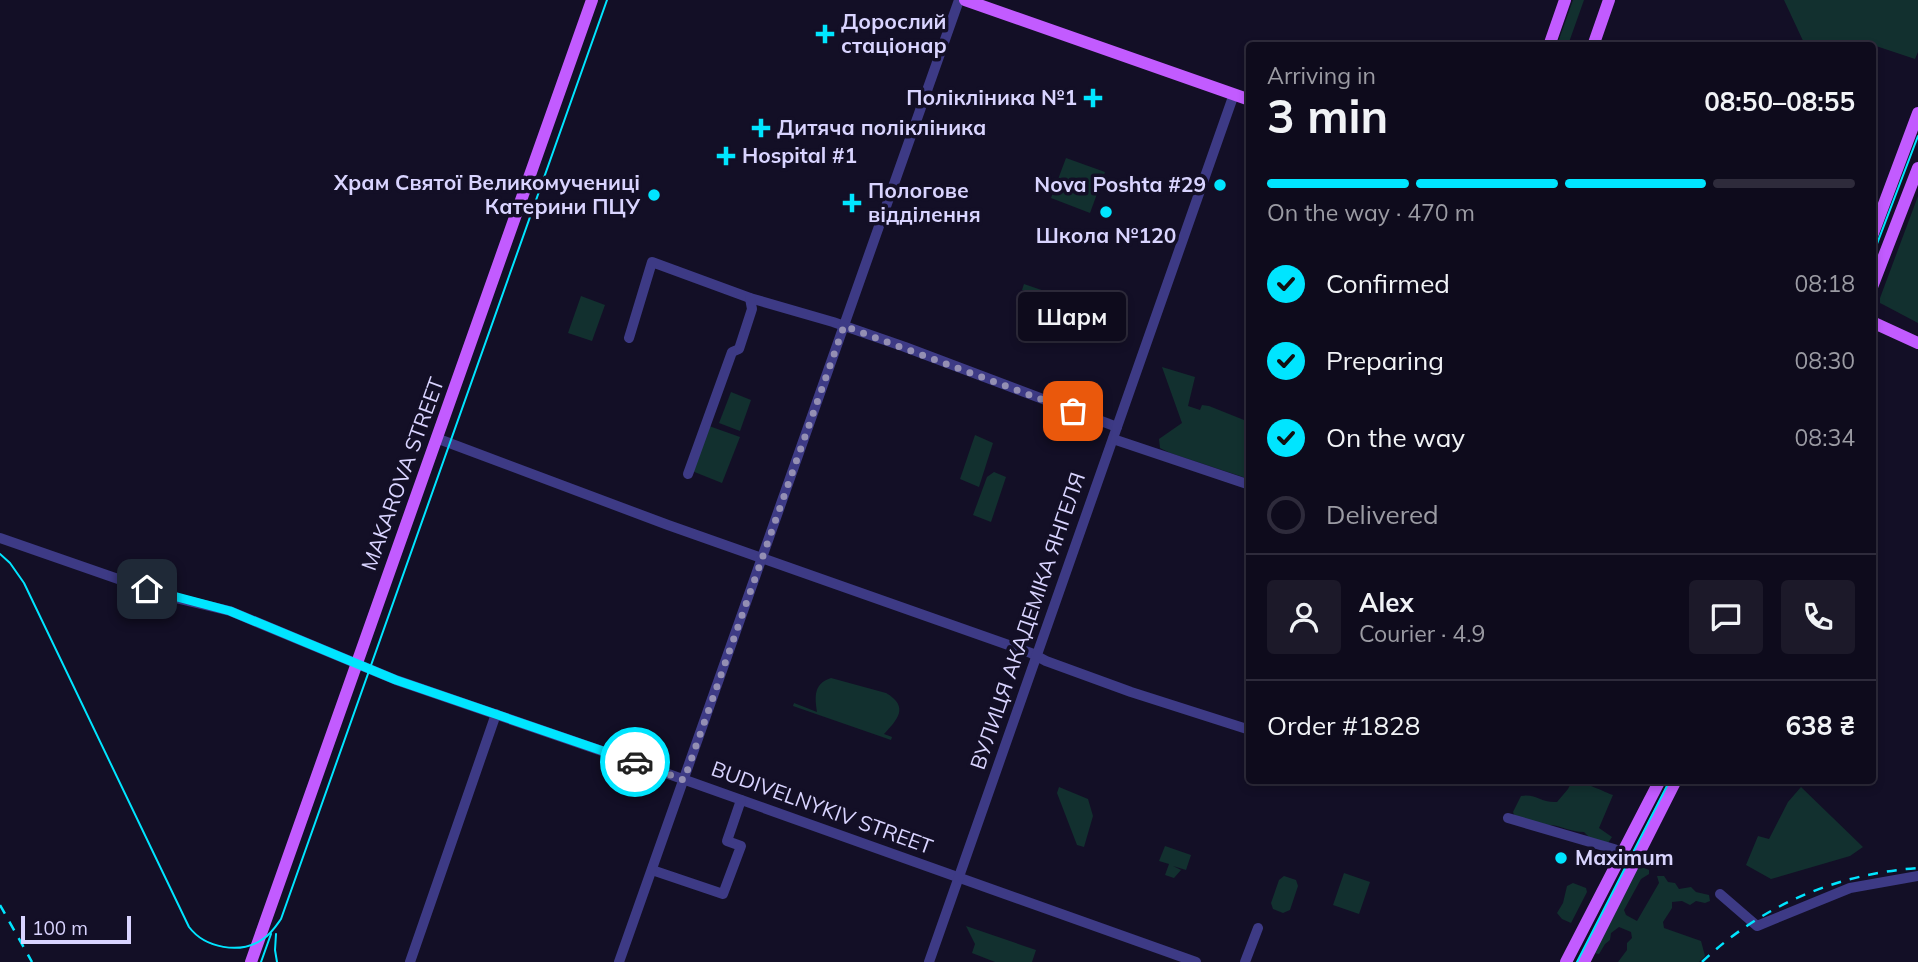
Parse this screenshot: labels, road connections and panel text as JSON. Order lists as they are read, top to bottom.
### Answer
{
  "streets": {
    "main road": ["MAKAROVA STREET"],
    "street": ["ВУЛИЦЯ АКАДЕМІКА ЯНГЕЛЯ", "BUDIVELNYKIV STREET"]
  },
  "crossings": [
    ["MAKAROVA STREET", "BUDIVELNYKIV STREET"],
    ["ВУЛИЦЯ АКАДЕМІКА ЯНГЕЛЯ", "BUDIVELNYKIV STREET"]
  ],
  "places": {
    "health": [
      "Дорослий стаціонар",
      "Полікліника №1",
      "Дитяча полікліника",
      "Hospital #1",
      "Пологове відділення"
    ],
    "other": [
      "Nova Poshta #29",
      "Храм Святої Великомучениці Катерини ПЦУ",
      "Школа №120",
      "Шарм",
      "Maximum"
    ]
  },
  "scale_bar": "100 m",
  "page": {
    "heading": ["3 min", "Arriving in", "08:50–08:55"],
    "panel": [
      "Alex",
      "Courier · 4.9",
      "Order #1828",
      "638 ₴"
    ],
    "bar": "On the way · 470 m",
    "list": [
      ["Confirmed", "08:18"],
      ["Preparing", "08:30"],
      ["On the way", "08:34"],
      "Delivered"
    ],
    "bubble": "Шарм",
    "scale": "100 m"
  }
}
